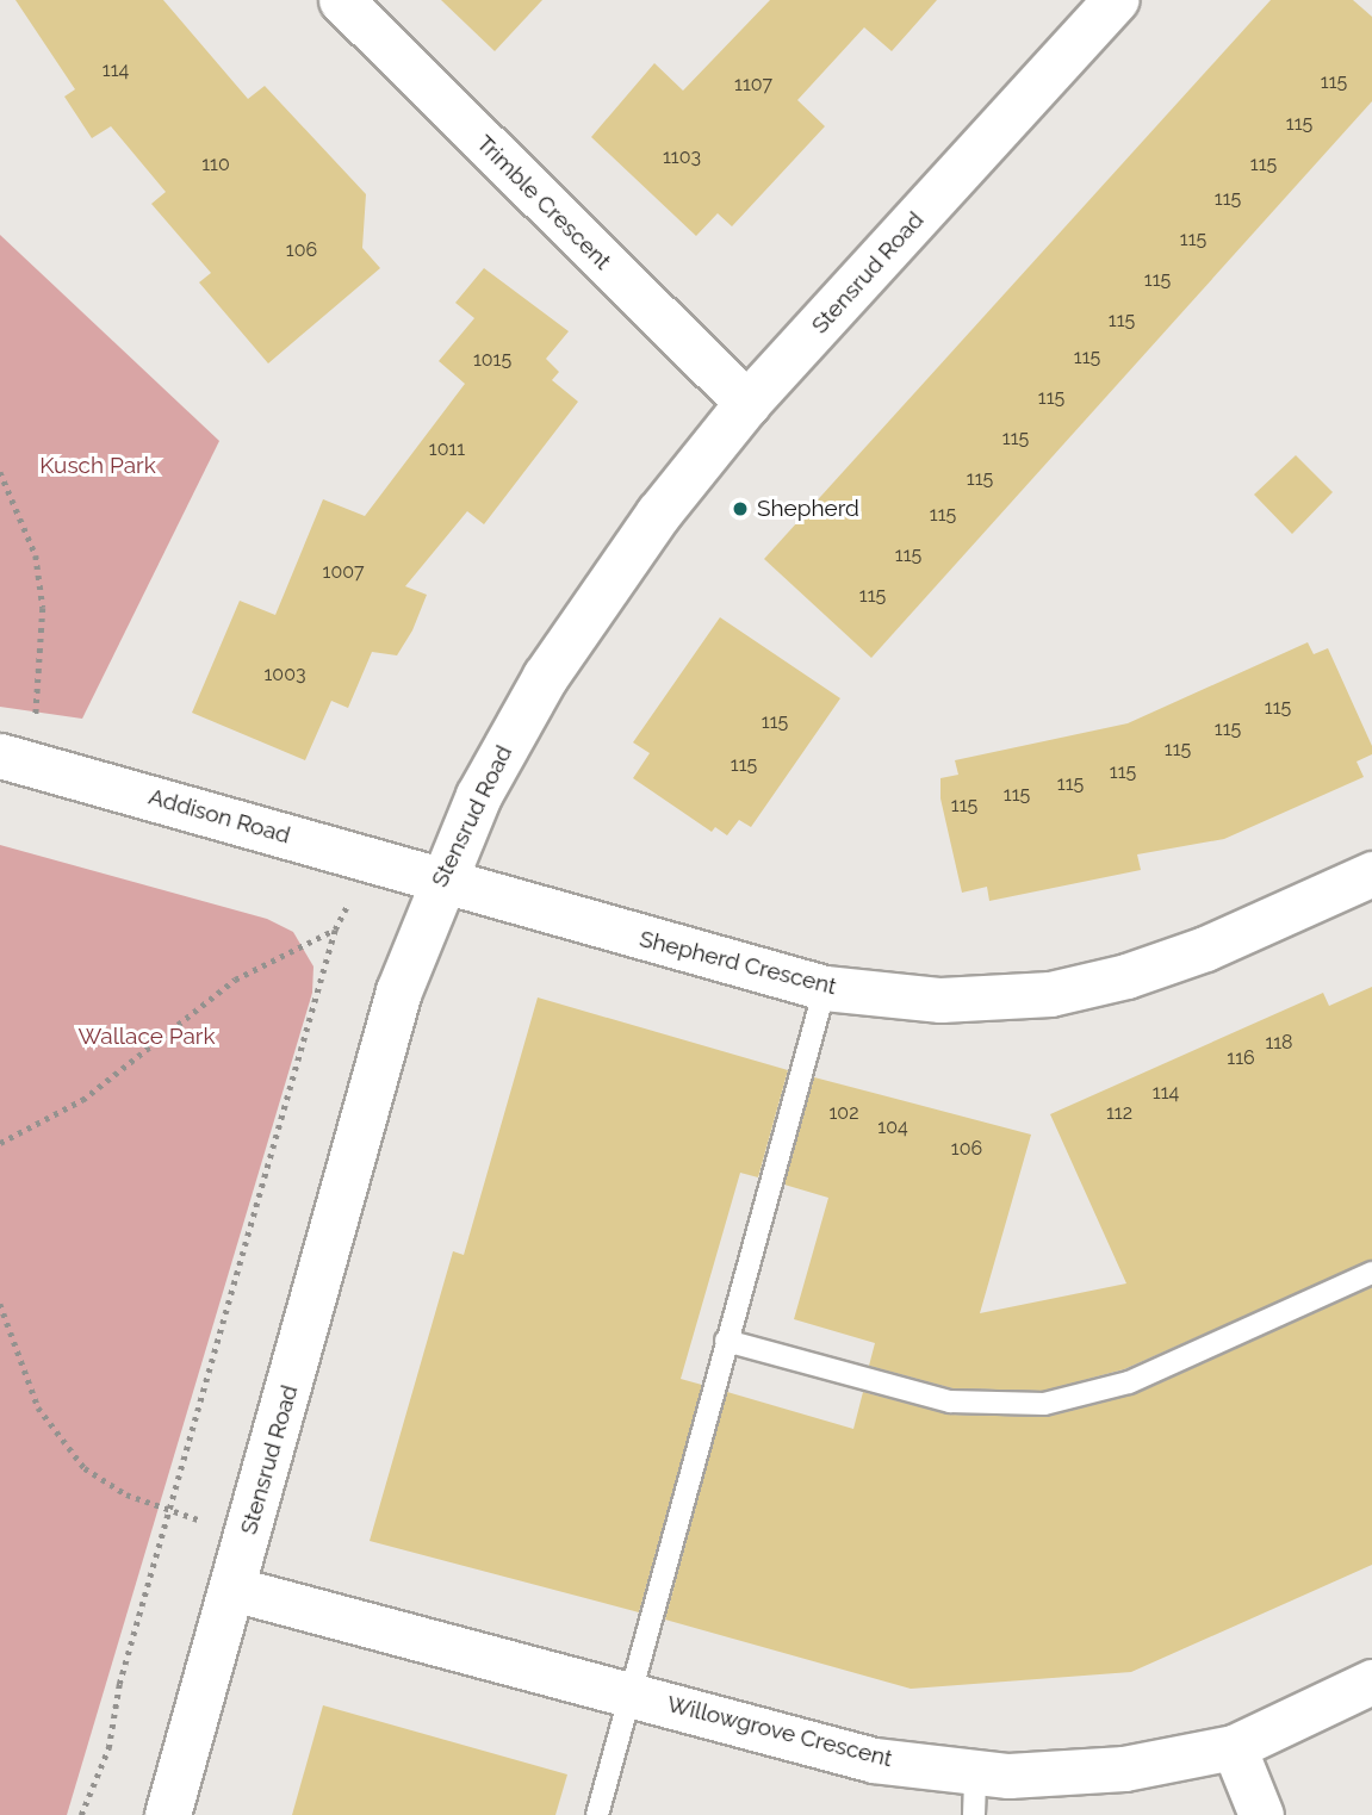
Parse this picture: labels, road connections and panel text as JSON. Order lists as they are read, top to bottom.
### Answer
{
  "streets": {
    "street": [
      "Trimble Crescent",
      "Stensrud Road",
      "Addison Road",
      "Shepherd Crescent",
      "Willowgrove Crescent"
    ]
  },
  "crossings": [
    ["Trimble Crescent", "Stensrud Road"],
    ["Stensrud Road", "Addison Road"],
    ["Stensrud Road", "Shepherd Crescent"],
    ["Stensrud Road", "Willowgrove Crescent"],
    ["Addison Road", "Shepherd Crescent"]
  ],
  "parks": ["Kusch Park", "Wallace Park"],
  "places": ["Shepherd"],
  "house_numbers": [
    "114",
    "115",
    "1107",
    "115",
    "1103",
    "110",
    "115",
    "115",
    "115",
    "106",
    "115",
    "115",
    "115",
    "1015",
    "115",
    "115",
    "1011",
    "115",
    "115",
    "115",
    "1007",
    "115",
    "1003",
    "115",
    "115",
    "115",
    "115",
    "115",
    "115",
    "115",
    "115",
    "115",
    "118",
    "116",
    "114",
    "102",
    "112",
    "104",
    "106"
  ]
}
